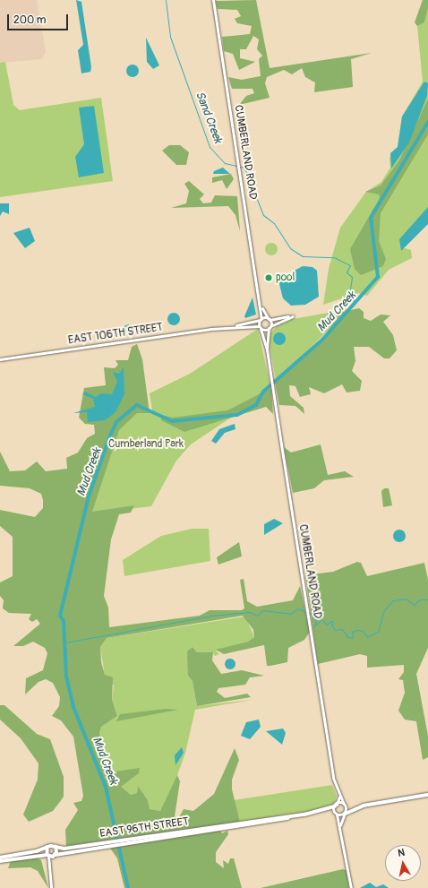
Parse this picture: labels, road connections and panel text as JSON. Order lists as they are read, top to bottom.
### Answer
{
  "streets": {
    "main road": ["CUMBERLAND ROAD", "EAST 106TH STREET", "EAST 96TH STREET"]
  },
  "crossings": [
    ["CUMBERLAND ROAD", "EAST 106TH STREET"]
  ],
  "water": ["Sand Creek", "Mud Creek"],
  "parks": ["Cumberland Park"],
  "places": ["pool"],
  "scale_bar": "200 m",
  "north": "top"
}
